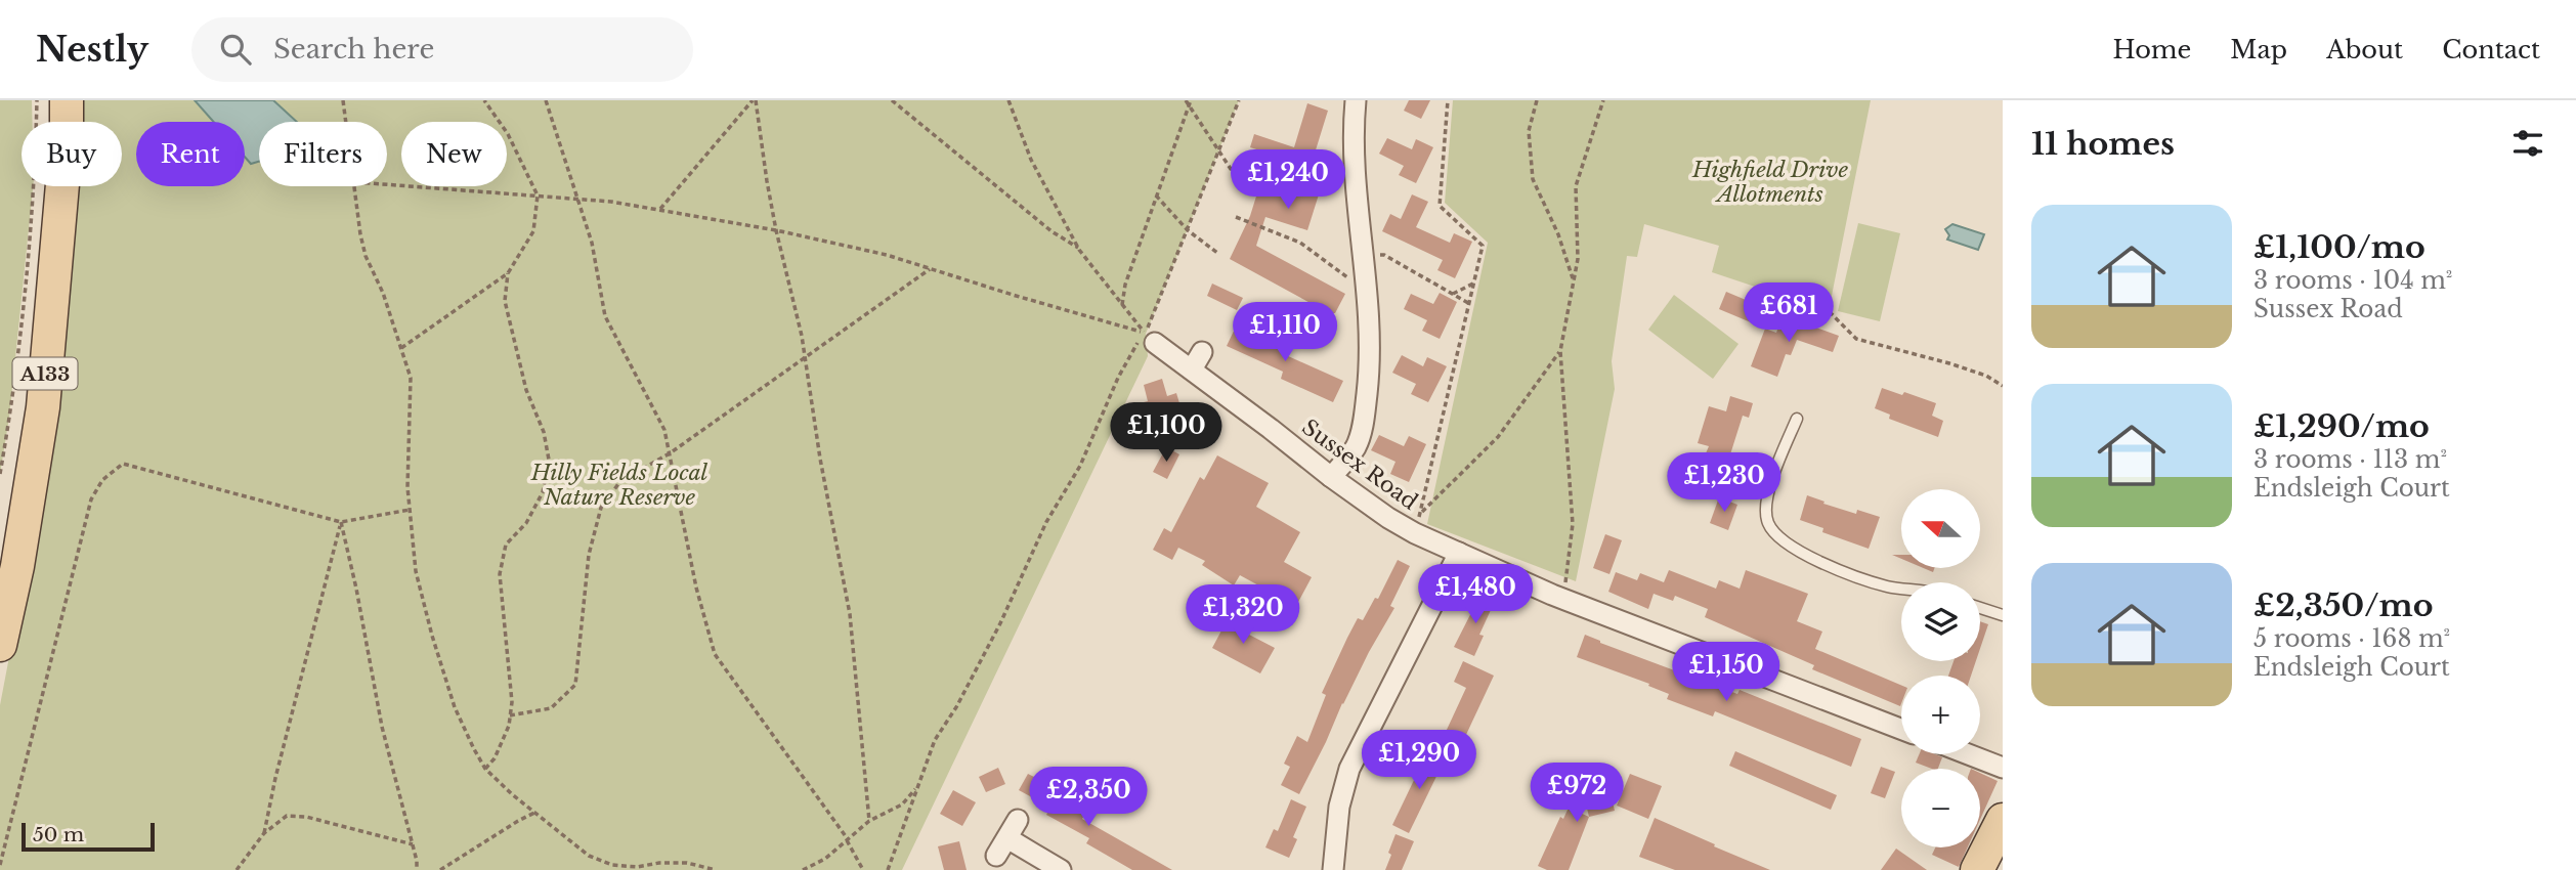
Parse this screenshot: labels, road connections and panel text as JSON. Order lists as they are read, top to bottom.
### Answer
{
  "streets": {
    "main road": ["A133"],
    "street": ["Sussex Road"]
  },
  "parks": ["Highfield Drive Allotments", "Hilly Fields Local Nature Reserve"],
  "scale_bar": "50 m",
  "north": "left",
  "page": {
    "header": "Nestly",
    "search": "Search here",
    "nav": [
      "Home",
      "Map",
      "About",
      "Contact"
    ],
    "heading": "11 homes",
    "chip": [
      "Buy",
      "Rent",
      "Filters",
      "New"
    ],
    "price": [
      "£1,240",
      "£681",
      "£1,110",
      "£1,100",
      "£1,230",
      "£1,480",
      "£1,320",
      "£1,150",
      "£1,290",
      "£972",
      "£2,350"
    ],
    "list": [
      {
        "name": "£1,100/mo",
        "note": "3 rooms · 104 m² · Sussex Road"
      },
      {
        "name": "£1,290/mo",
        "note": "3 rooms · 113 m² · Endsleigh Court"
      },
      {
        "name": "£2,350/mo",
        "note": "5 rooms · 168 m² · Endsleigh Court"
      }
    ],
    "map_buttons": ["+", "−"],
    "scale": "50 m"
  }
}
